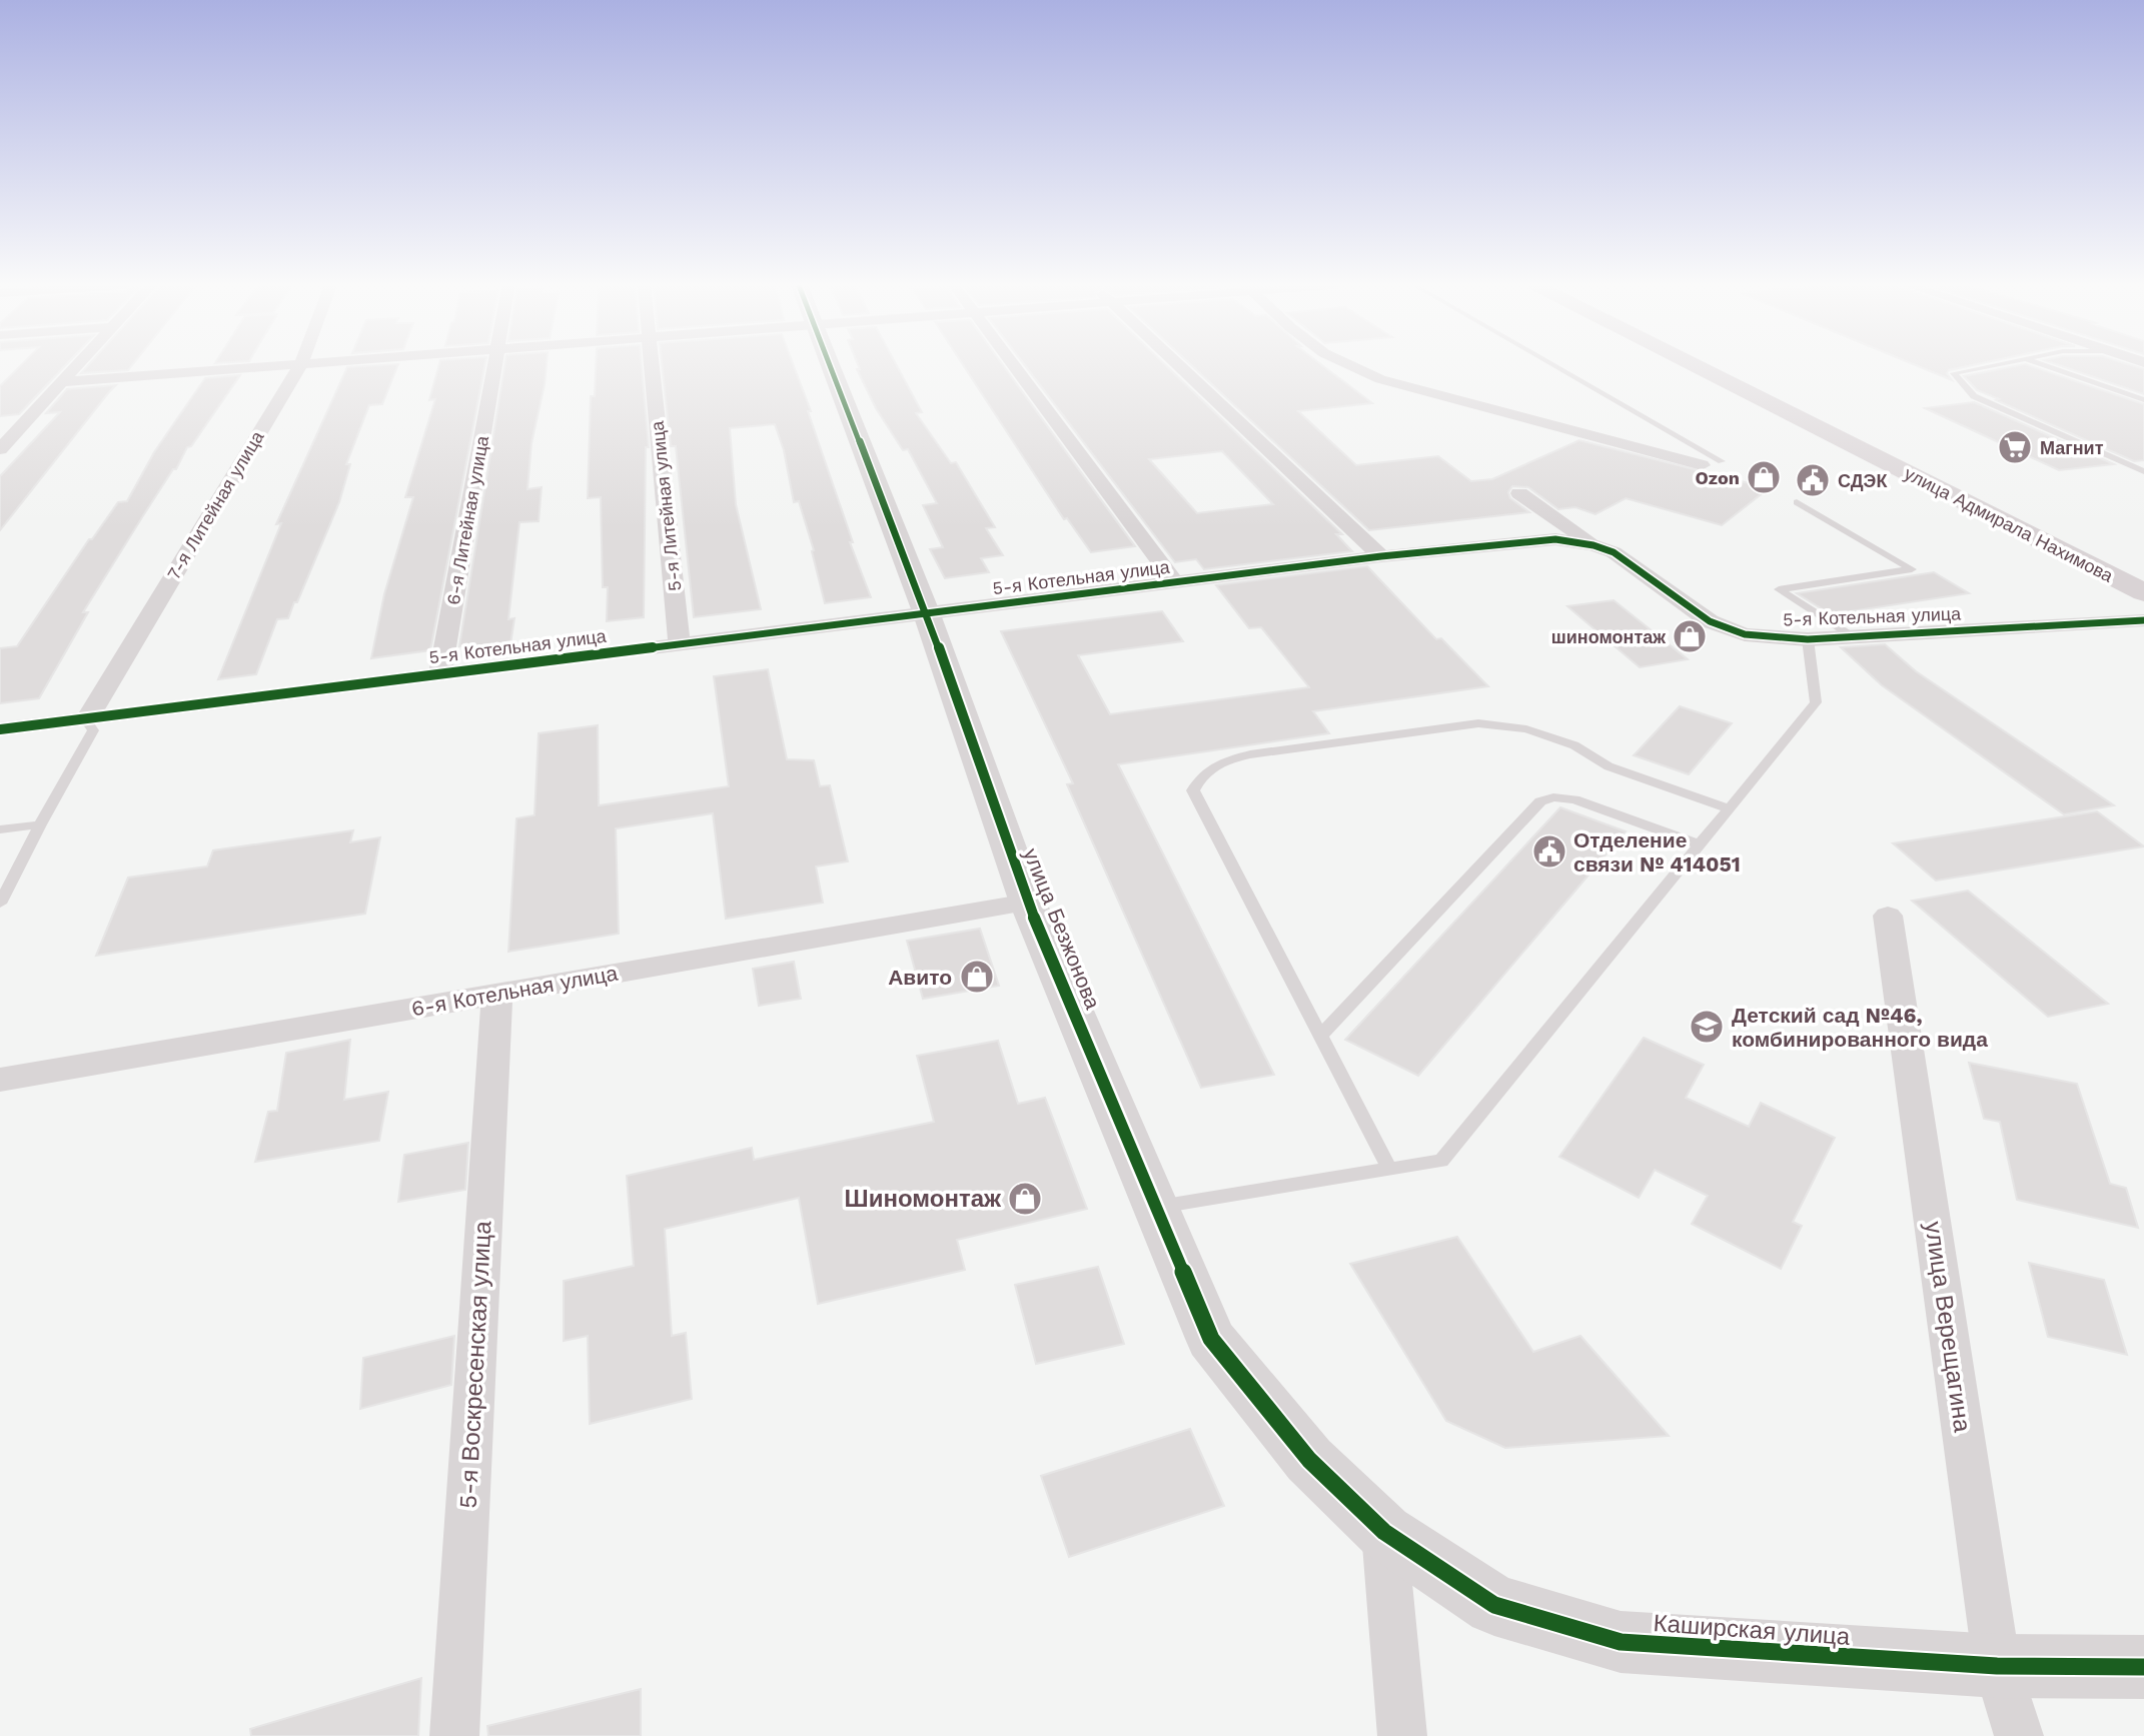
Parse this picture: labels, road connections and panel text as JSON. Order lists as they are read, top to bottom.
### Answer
{
  "streets": {
    "main road": ["улица Адмирала Нахимова"],
    "street": [
      "7-я Литейная улица",
      "5-я Литейная улица",
      "6-я Литейная улица",
      "5-я Котельная улица",
      "улица Безжонова",
      "6-я Котельная улица",
      "улица Верещагина",
      "5-я Воскресенская улица",
      "Каширская улица"
    ]
  },
  "crossings": [
    ["7-я Литейная улица", "5-я Котельная улица"],
    ["5-я Литейная улица", "5-я Котельная улица"],
    ["6-я Литейная улица", "5-я Котельная улица"],
    ["5-я Котельная улица", "улица Безжонова"],
    ["улица Безжонова", "6-я Котельная улица"],
    ["улица Безжонова", "Каширская улица"],
    ["6-я Котельная улица", "5-я Воскресенская улица"],
    ["улица Верещагина", "Каширская улица"]
  ],
  "places": {
    "supermarket": ["Магнит"],
    "shop": [
      "Ozon",
      "шиномонтаж",
      "Авито",
      "Шиномонтаж"
    ],
    "public building": ["СДЭК", "Отделение связи № 414051"],
    "school or university": ["Детский сад №46, комбинированного вида"]
  }
}
